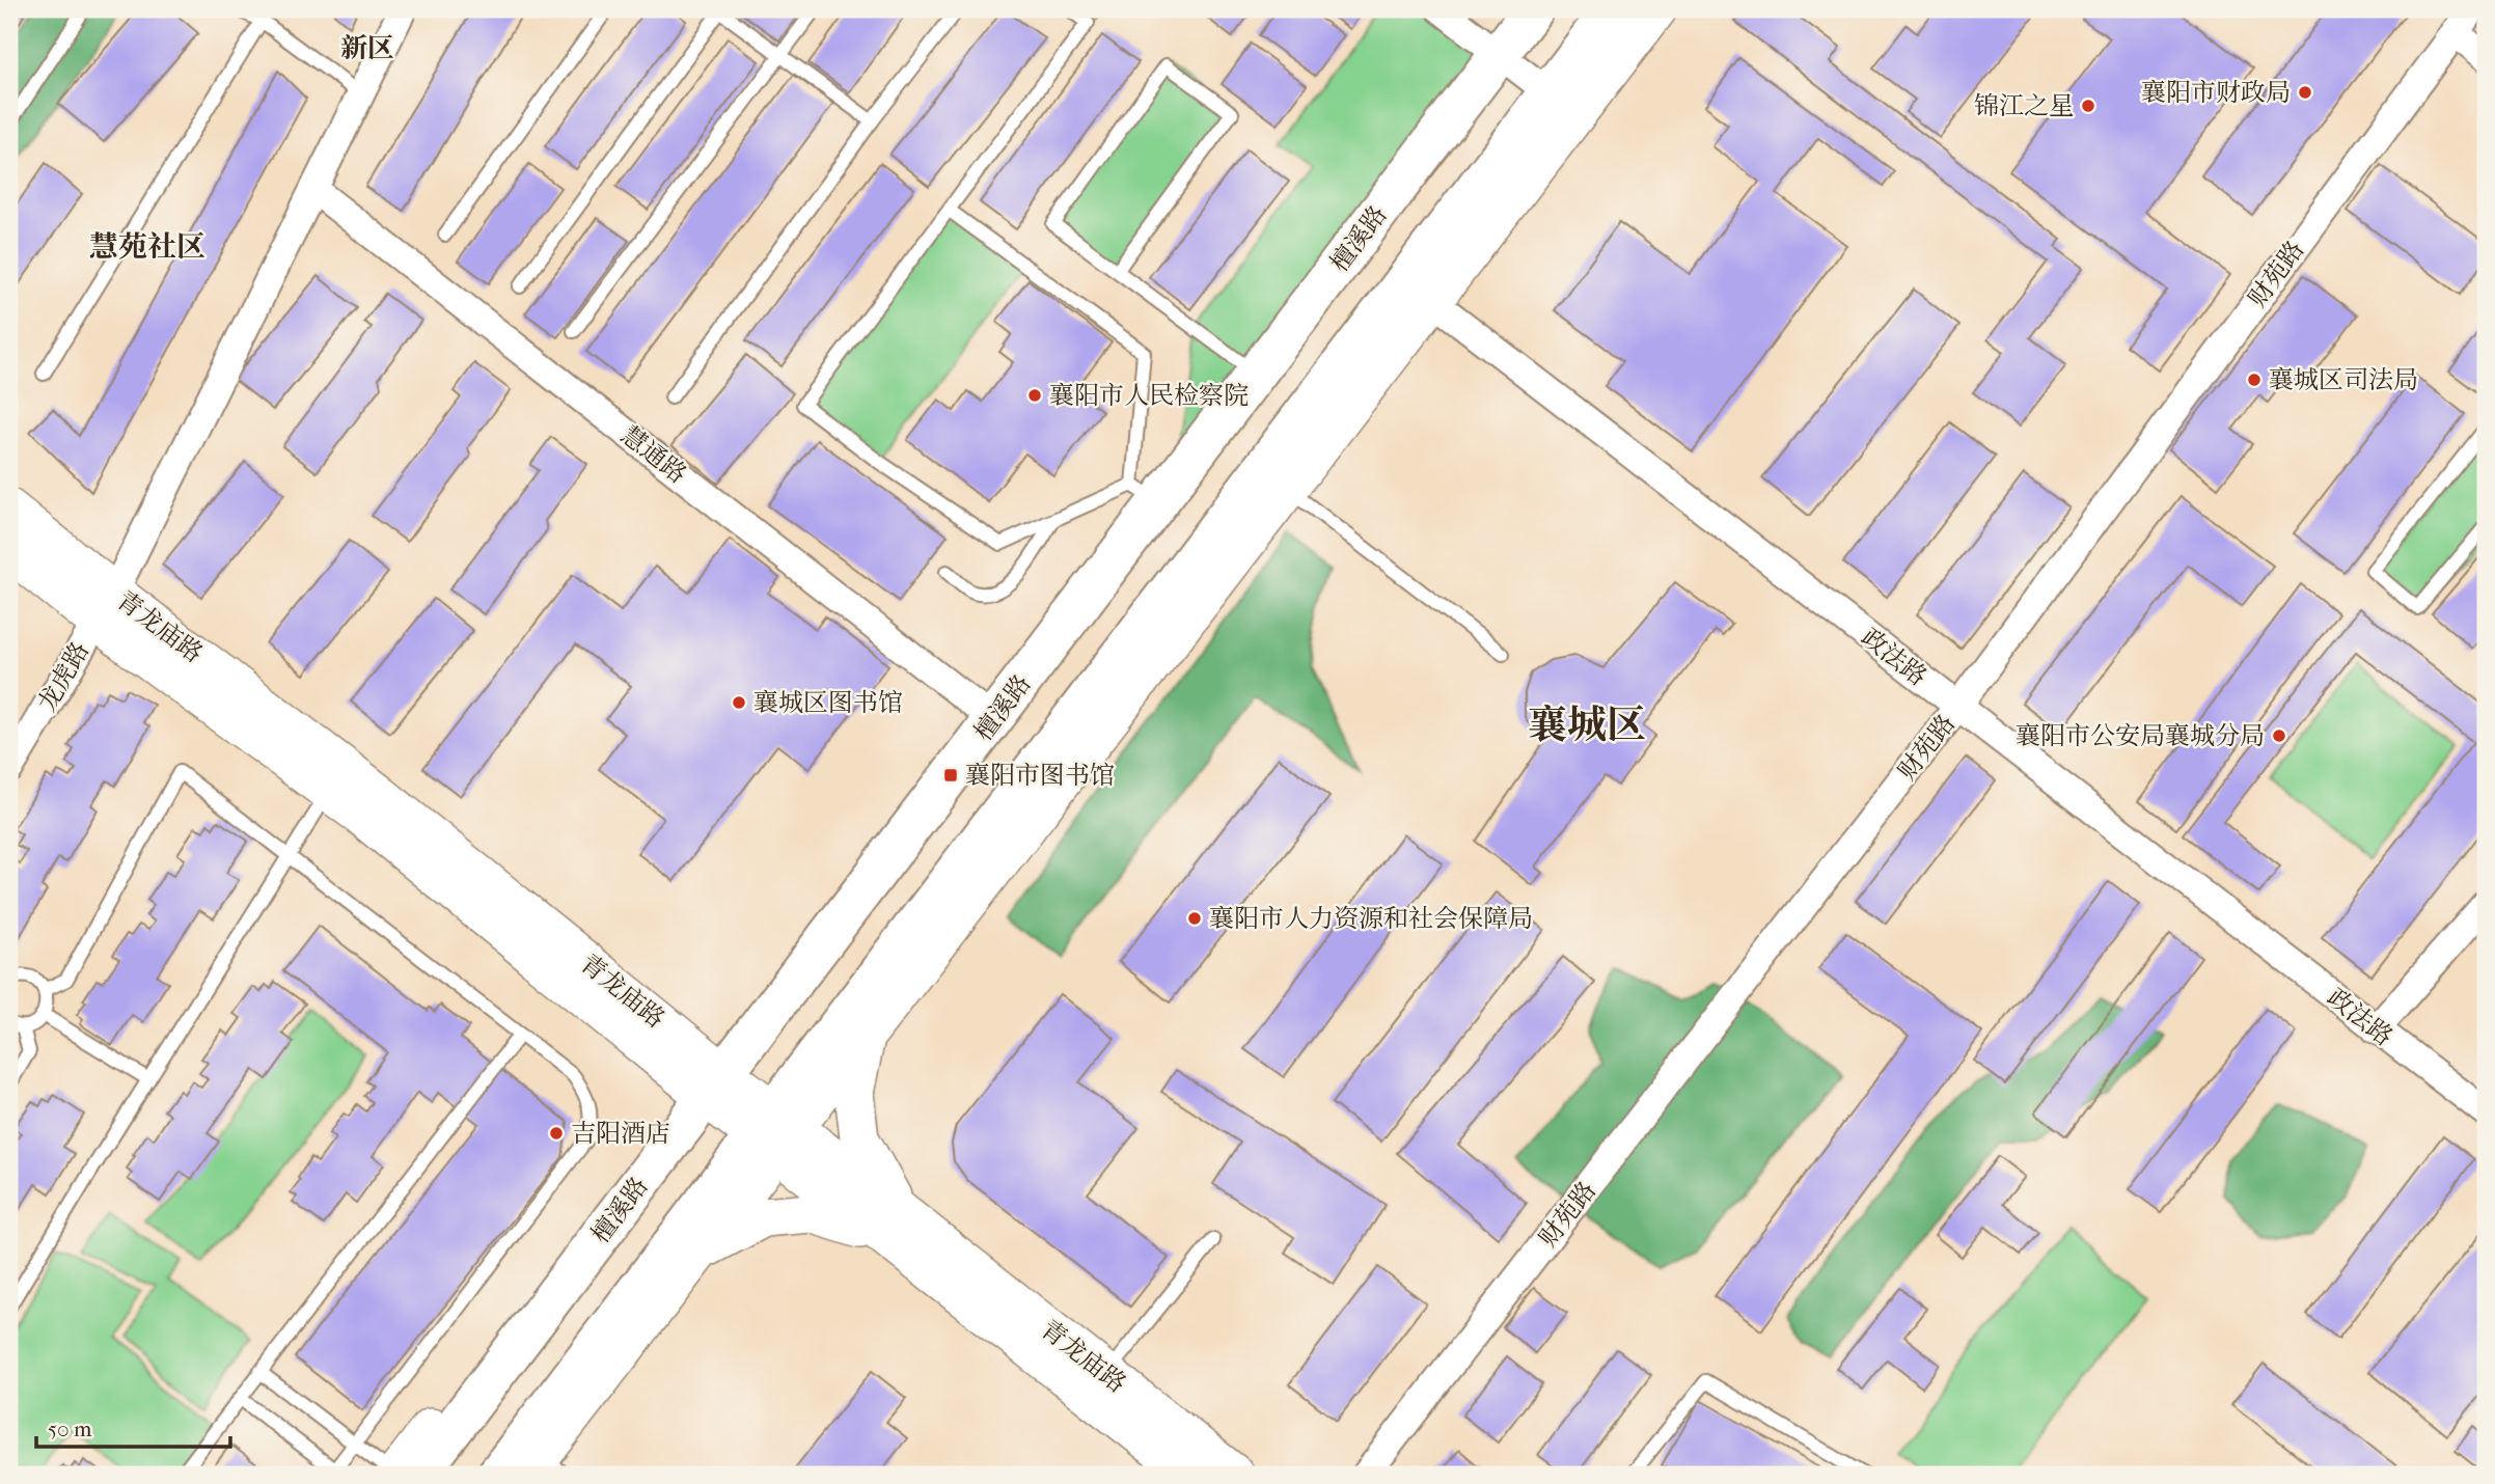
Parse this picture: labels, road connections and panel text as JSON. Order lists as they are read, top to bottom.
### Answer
{
  "streets": {
    "main road": ["檀溪路"],
    "street": [
      "财苑路",
      "慧通路",
      "青龙庙路",
      "政法路",
      "龙虎路"
    ]
  },
  "crossings": [
    ["檀溪路", "慧通路"],
    ["檀溪路", "青龙庙路"],
    ["财苑路", "政法路"],
    ["慧通路", "龙虎路"],
    ["青龙庙路", "龙虎路"]
  ],
  "districts": ["新区", "慧苑社区", "襄城区"],
  "places": {
    "other": [
      "襄阳市财政局",
      "锦江之星",
      "襄城区司法局",
      "襄阳市人民检察院",
      "襄城区图书馆",
      "襄阳市公安局襄城分局",
      "襄阳市人力资源和社会保障局",
      "吉阳酒店"
    ],
    "transit": ["襄阳市图书馆"]
  },
  "scale_bar": "50 m"
}
